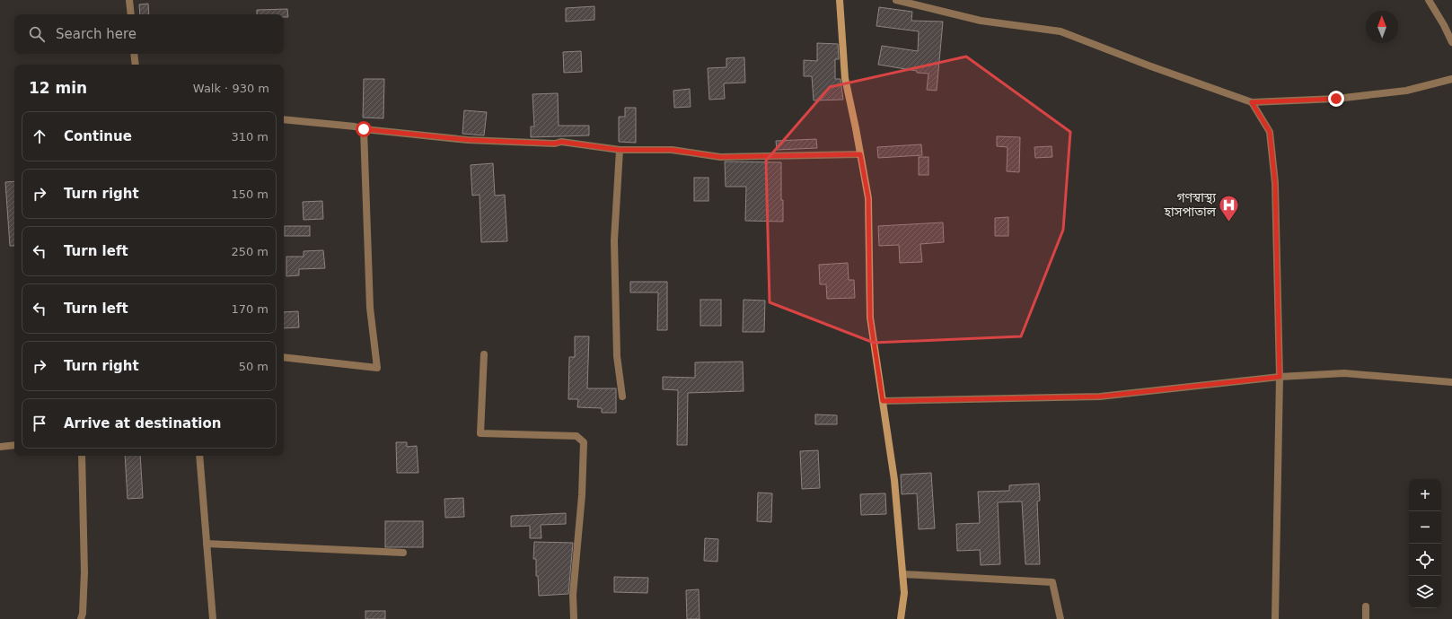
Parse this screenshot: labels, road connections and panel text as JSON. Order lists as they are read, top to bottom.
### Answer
{
  "places": {
    "hospital": ["গণস্বাস্থ্য হাসপাতাল"]
  },
  "north": "top",
  "page": {
    "search": "Search here",
    "heading": ["12 min", "Walk · 930 m"],
    "list": [
      ["Continue", "310 m"],
      ["Turn right", "150 m"],
      ["Turn left", "250 m"],
      ["Turn left", "170 m"],
      ["Turn right", "50 m"],
      "Arrive at destination"
    ],
    "map_buttons": ["+", "−"]
  }
}
